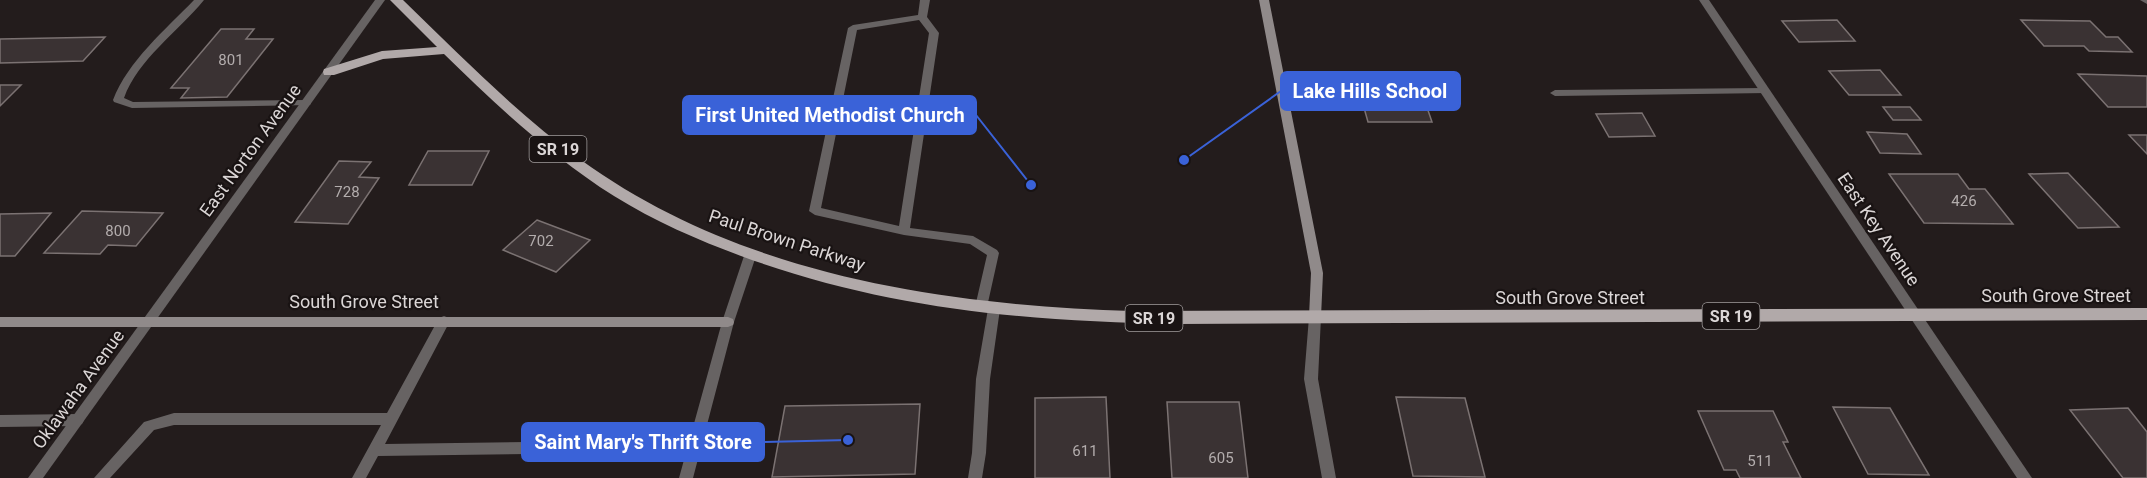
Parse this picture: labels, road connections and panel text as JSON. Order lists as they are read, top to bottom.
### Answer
{
  "streets": {
    "main road": ["SR 19", "Paul Brown Parkway", "South Grove Street"],
    "street": ["East Norton Avenue", "East Key Avenue", "Oklawaha Avenue"]
  },
  "crossings": [
    ["East Norton Avenue", "South Grove Street"],
    ["East Norton Avenue", "Oklawaha Avenue"],
    ["East Key Avenue", "South Grove Street"],
    ["Paul Brown Parkway", "South Grove Street"],
    ["South Grove Street", "Oklawaha Avenue"]
  ],
  "places": ["Lake Hills School", "First United Methodist Church", "Saint Mary's Thrift Store"],
  "house_numbers": [
    "801",
    "728",
    "426",
    "800",
    "702",
    "611",
    "605",
    "511"
  ]
}
